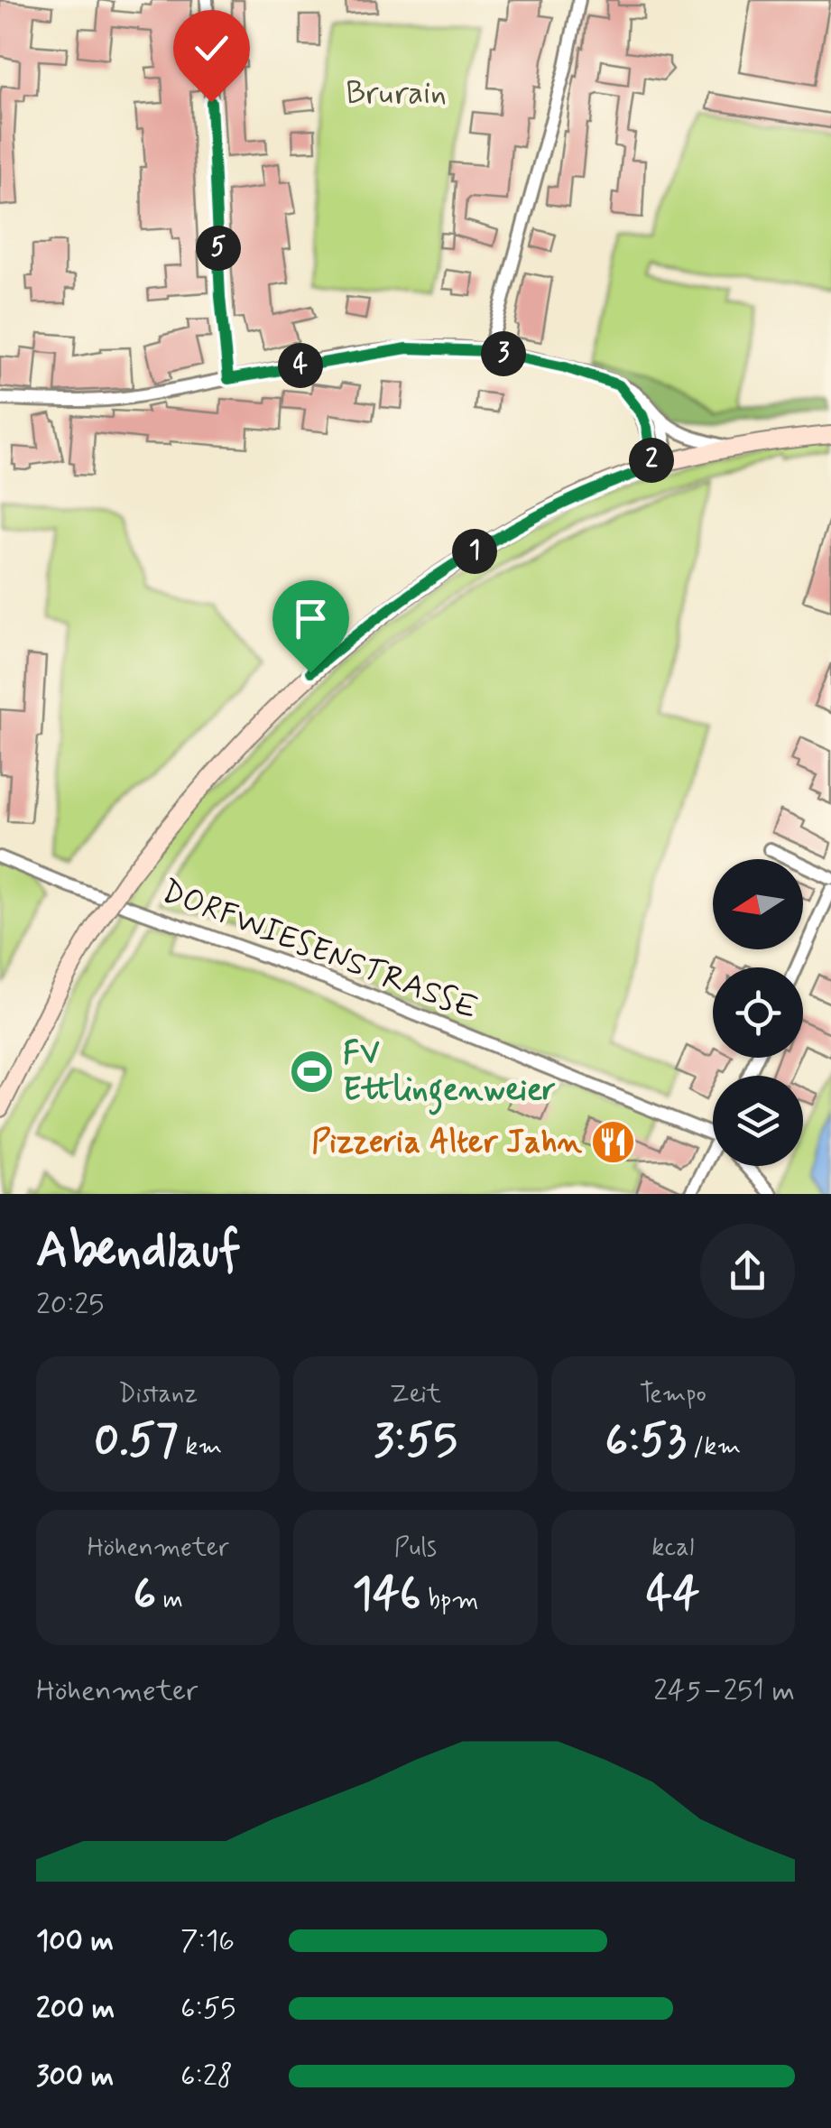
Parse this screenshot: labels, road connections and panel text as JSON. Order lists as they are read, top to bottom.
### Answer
{
  "streets": {
    "street": ["DORFWIESENSTRASSE"]
  },
  "parks": ["Brurain"],
  "places": {
    "sports": ["FV Ettlingenweier"],
    "restaurant": ["Pizzeria Alter Jahn"]
  },
  "north": "left",
  "page": {
    "pins": [
      "5",
      "3",
      "4",
      "2",
      "1"
    ],
    "heading": ["Abendlauf", "20:25"],
    "stats": [
      ["Distanz", "0.57 km"],
      ["Zeit", "3:55"],
      ["Tempo", "6:53 /km"],
      ["Höhenmeter", "6 m"],
      ["Puls", "146 bpm"],
      ["kcal", "44"]
    ],
    "chart": ["Höhenmeter", "245–251 m"],
    "list": [
      {
        "name": "100 m",
        "note": "7:16"
      },
      {
        "name": "200 m",
        "note": "6:55"
      },
      {
        "name": "300 m",
        "note": "6:28"
      }
    ]
  }
}
